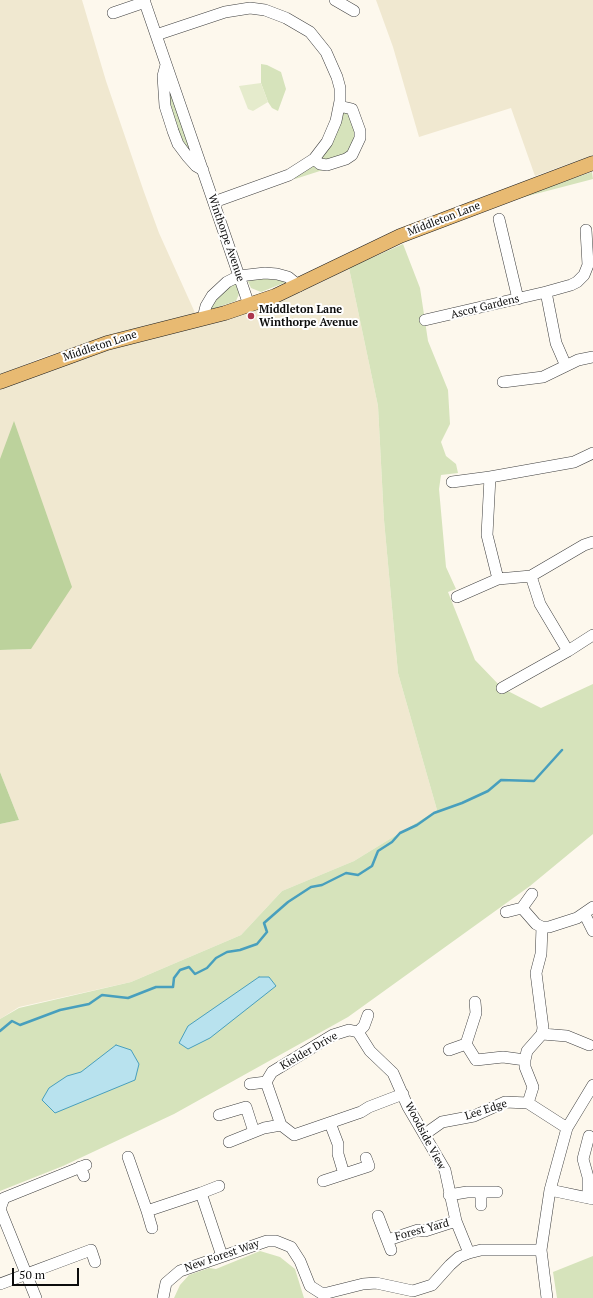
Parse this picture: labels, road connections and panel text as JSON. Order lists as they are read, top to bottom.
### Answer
{
  "streets": {
    "main road": ["Middleton Lane"],
    "street": [
      "Winthorpe Avenue",
      "Ascot Gardens",
      "Kielder Drive",
      "Lee Edge",
      "Woodside View",
      "Forest Yard",
      "New Forest Way"
    ]
  },
  "crossings": [
    ["Middleton Lane", "Winthorpe Avenue"],
    ["Kielder Drive", "Woodside View"],
    ["Lee Edge", "Woodside View"],
    ["Woodside View", "Forest Yard"],
    ["Woodside View", "New Forest Way"]
  ],
  "places": ["Middleton Lane Winthorpe Avenue"],
  "scale_bar": "50 m"
}
